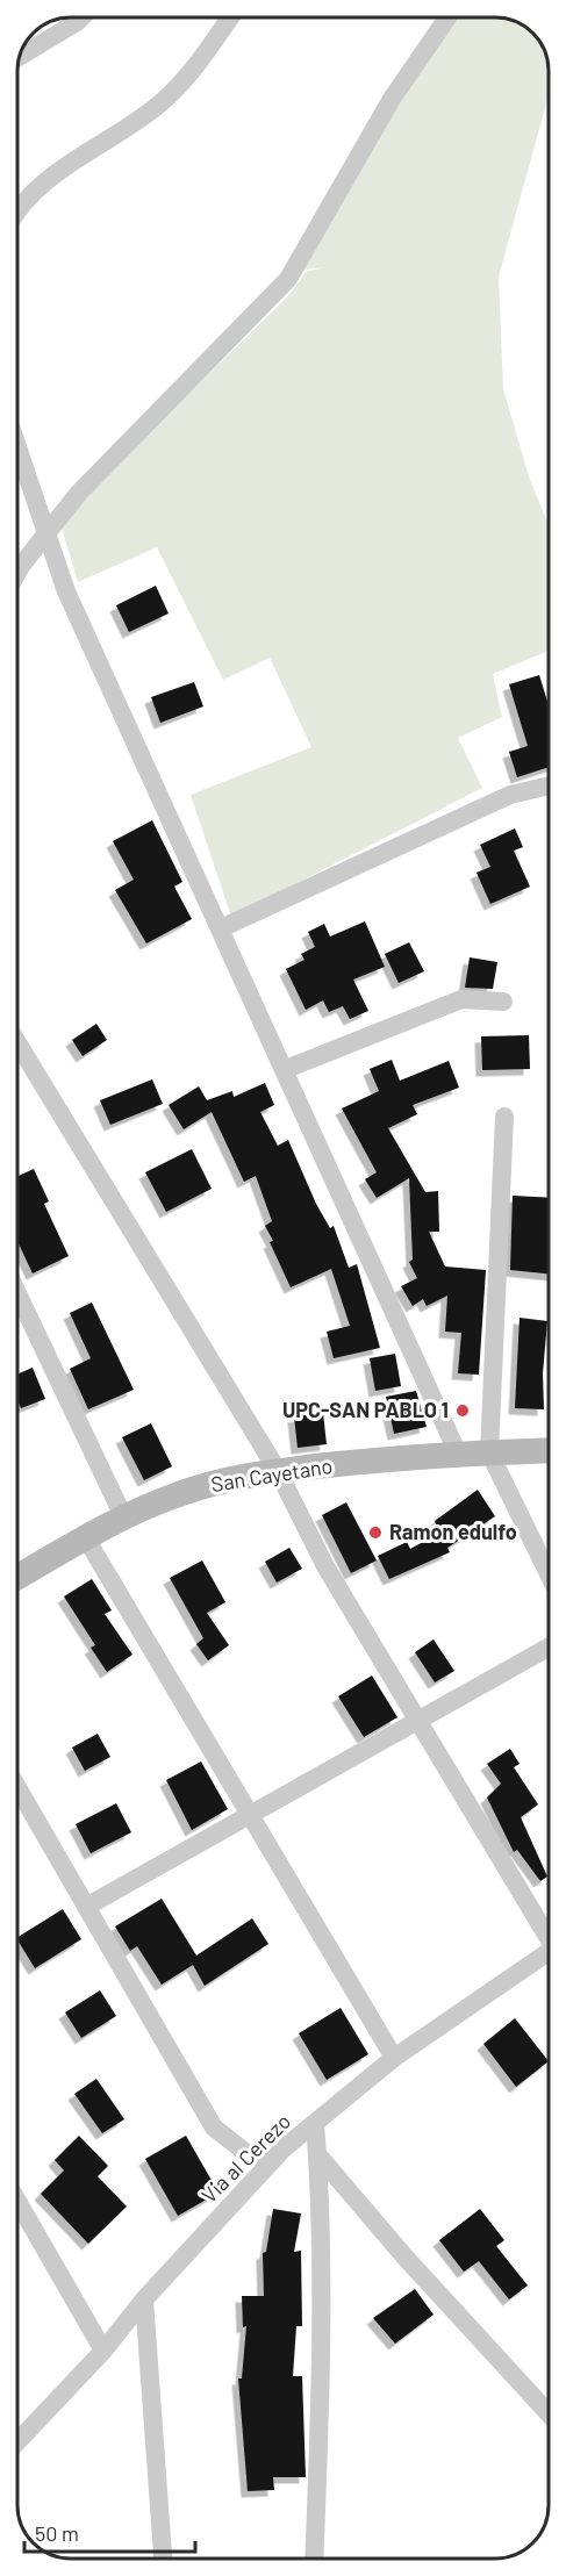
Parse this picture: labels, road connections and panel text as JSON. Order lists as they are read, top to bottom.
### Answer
{
  "streets": {
    "main road": ["San Cayetano"],
    "street": ["Via al Cerezo"]
  },
  "places": ["UPC-SAN PABLO 1", "Ramon edulfo"],
  "scale_bar": "50 m"
}
